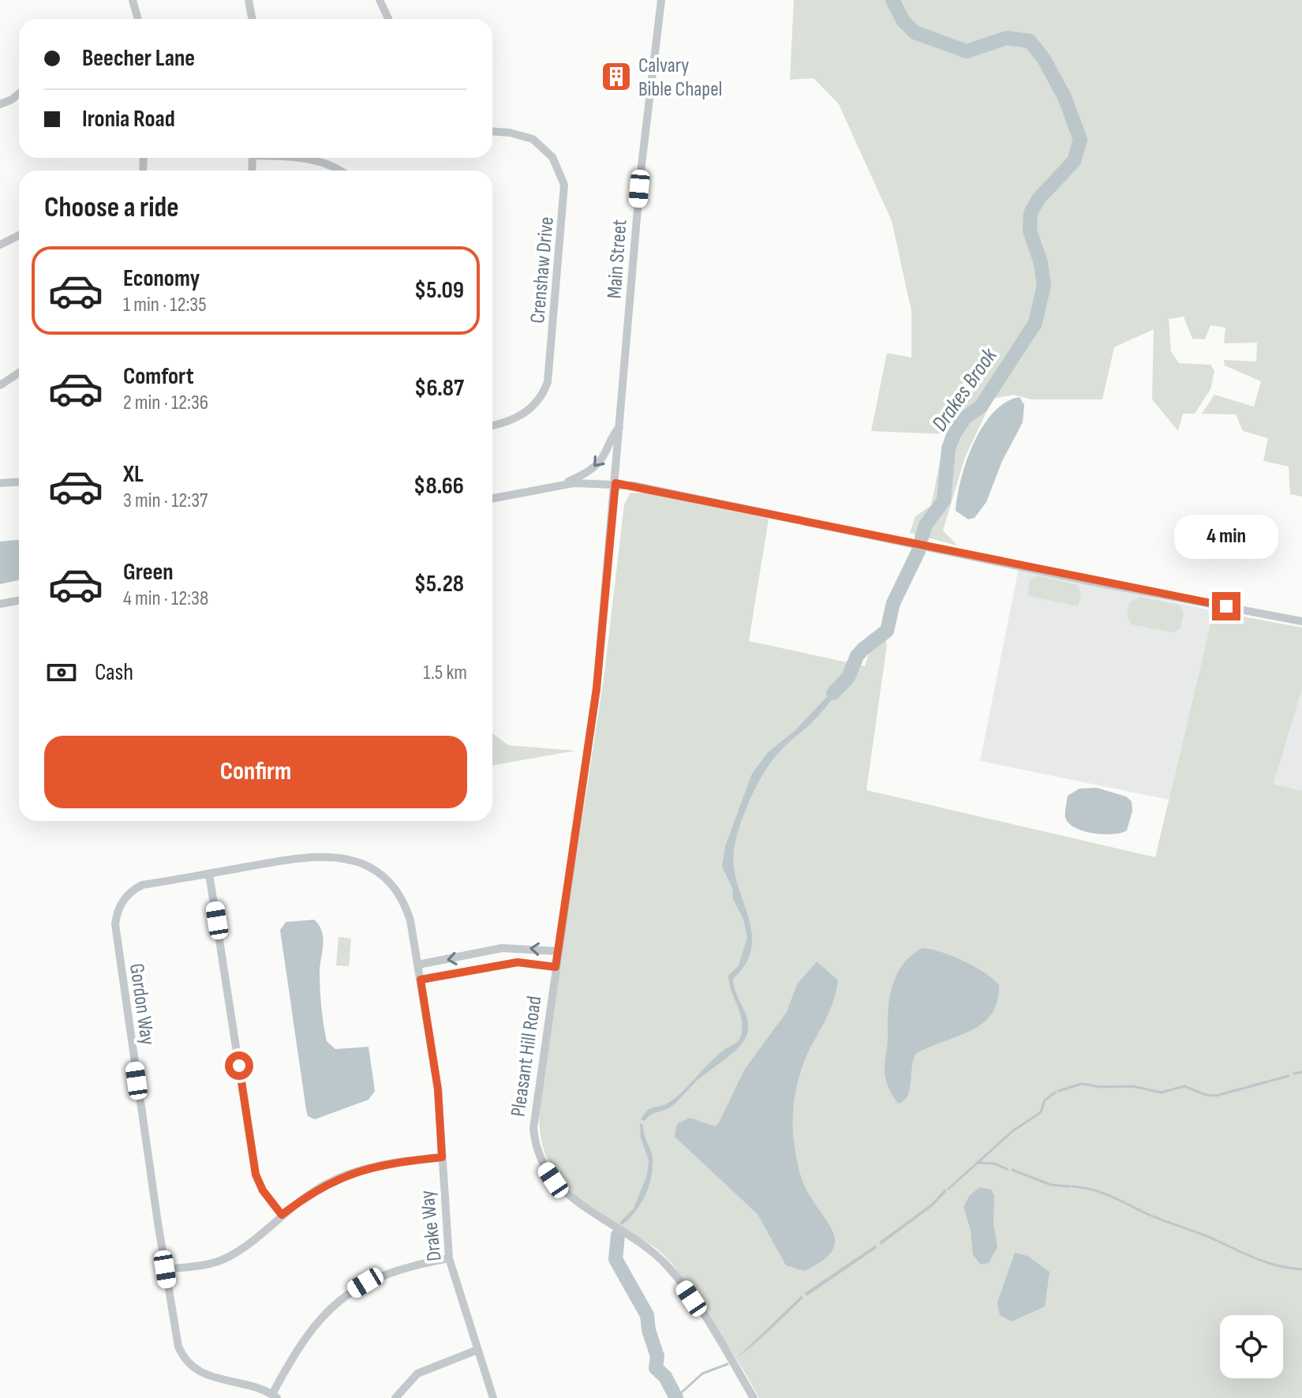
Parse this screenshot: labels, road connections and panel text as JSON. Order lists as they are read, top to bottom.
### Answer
{
  "streets": {
    "street": [
      "Main Street",
      "Crenshaw Drive",
      "Gordon Way",
      "Pleasant Hill Road",
      "Drake Way"
    ]
  },
  "crossings": [
    ["Main Street", "Pleasant Hill Road"],
    ["Gordon Way", "Drake Way"]
  ],
  "water": ["Drakes Brook"],
  "places": {
    "building": ["Calvary Bible Chapel"]
  },
  "page": {
    "banner": ["Beecher Lane", "Ironia Road"],
    "heading": "Choose a ride",
    "list": [
      {
        "name": "Economy",
        "note": "1 min · 12:35",
        "value": "$5.09"
      },
      {
        "name": "Comfort",
        "note": "2 min · 12:36",
        "value": "$6.87"
      },
      {
        "name": "XL",
        "note": "3 min · 12:37",
        "value": "$8.66"
      },
      {
        "name": "Green",
        "note": "4 min · 12:38",
        "value": "$5.28"
      }
    ],
    "bubble": "4 min",
    "pay": ["Cash", "1.5 km"],
    "buttons": "Confirm"
  }
}
